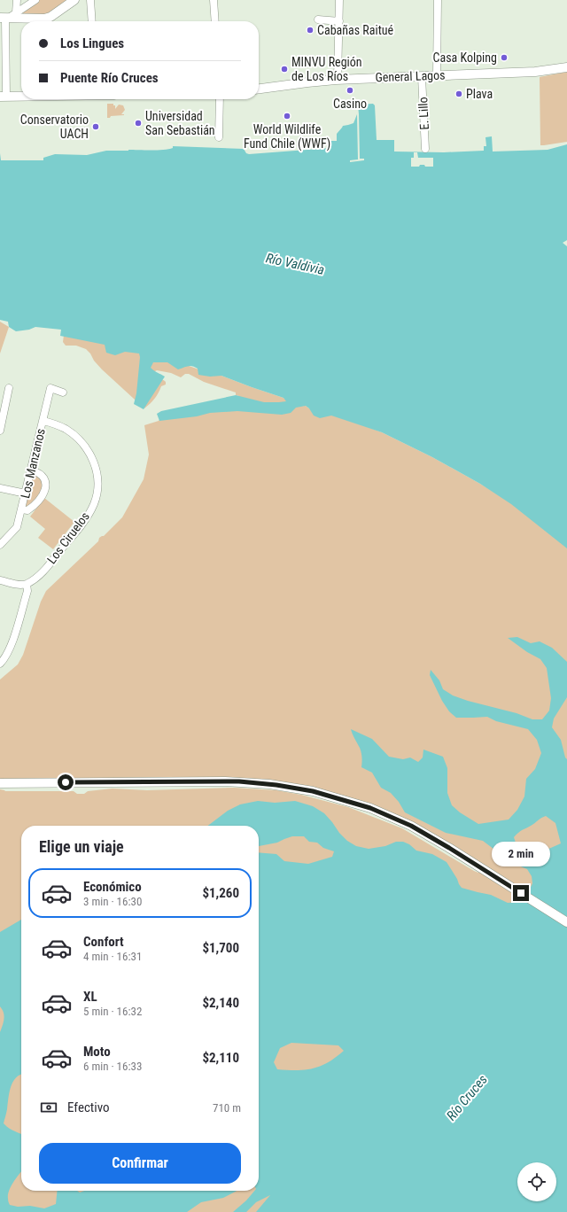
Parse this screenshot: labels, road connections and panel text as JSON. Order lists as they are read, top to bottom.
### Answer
{
  "streets": {
    "main road": ["General Lagos"],
    "street": ["E. Lillo", "Los Manzanos", "Los Ciruelos"]
  },
  "crossings": [
    ["General Lagos", "E. Lillo"],
    ["Los Manzanos", "Los Ciruelos"]
  ],
  "water": ["Río Valdivia", "Río Cruces"],
  "places": [
    "Cabañas Raitué",
    "Casa Kolping",
    "MINVU Región de Los Ríos",
    "Casino",
    "Plava",
    "World Wildlife Fund Chile (WWF)",
    "Universidad San Sebastián",
    "Conservatorio UACH"
  ],
  "page": {
    "banner": ["Los Lingues", "Puente Río Cruces"],
    "heading": "Elige un viaje",
    "bubble": "2 min",
    "list": [
      {
        "name": "Económico",
        "note": "3 min · 16:30",
        "value": "$1,260"
      },
      {
        "name": "Confort",
        "note": "4 min · 16:31",
        "value": "$1,700"
      },
      {
        "name": "XL",
        "note": "5 min · 16:32",
        "value": "$2,140"
      },
      {
        "name": "Moto",
        "note": "6 min · 16:33",
        "value": "$2,110"
      }
    ],
    "pay": ["Efectivo", "710 m"],
    "buttons": "Confirmar"
  }
}
